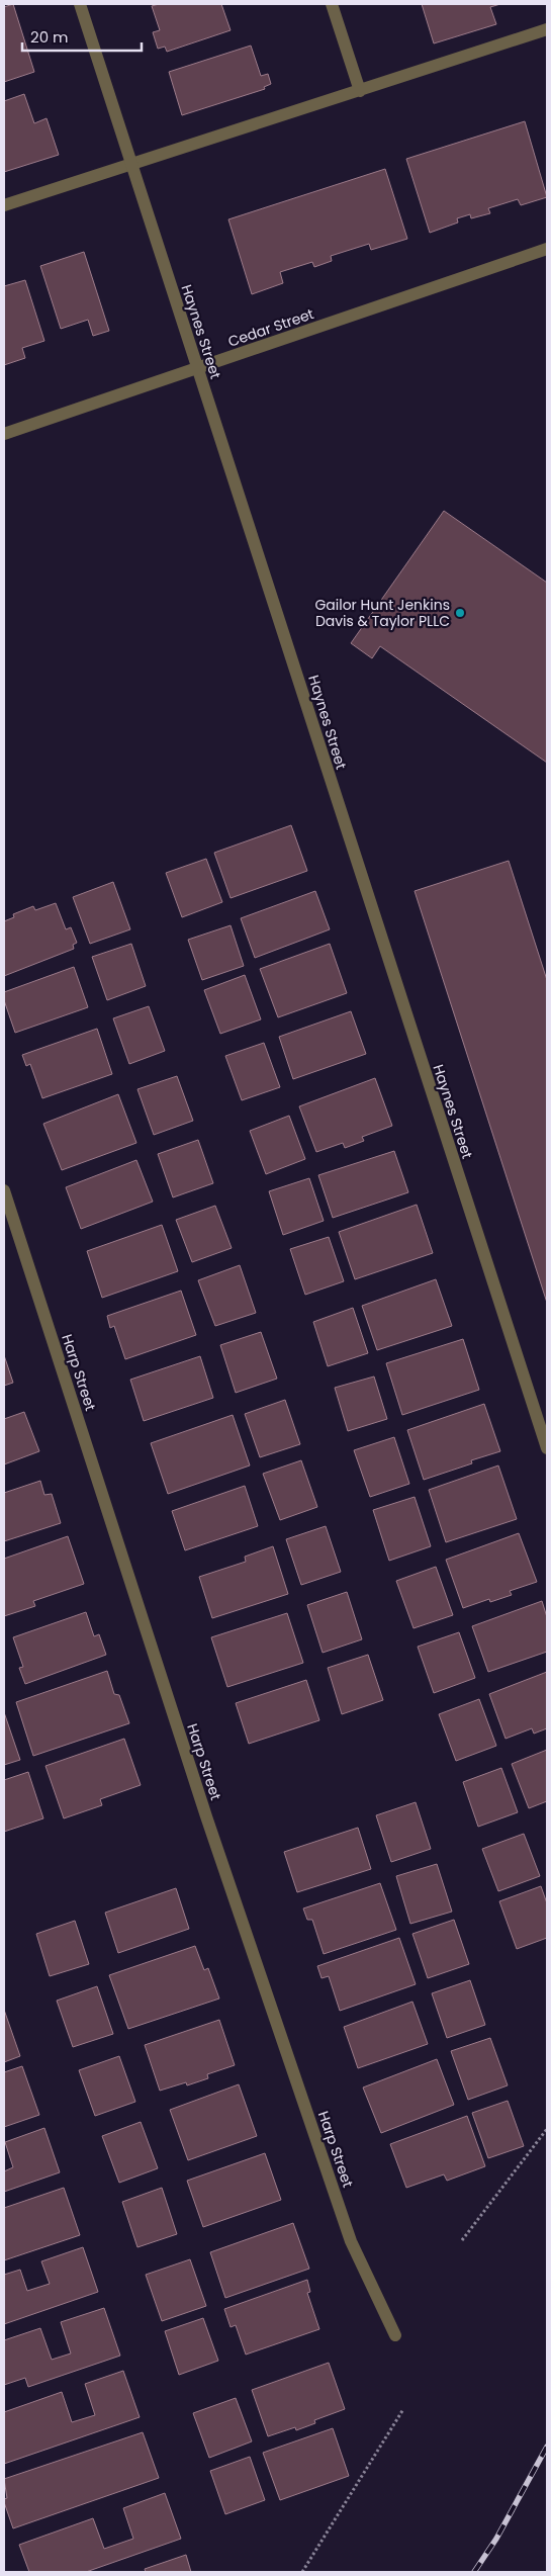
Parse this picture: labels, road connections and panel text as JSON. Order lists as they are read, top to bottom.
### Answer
{
  "streets": {
    "street": ["Cedar Street", "Haynes Street", "Harp Street"]
  },
  "crossings": [
    ["Cedar Street", "Haynes Street"]
  ],
  "places": ["Gailor Hunt Jenkins Davis & Taylor PLLC"],
  "scale_bar": "20 m"
}
